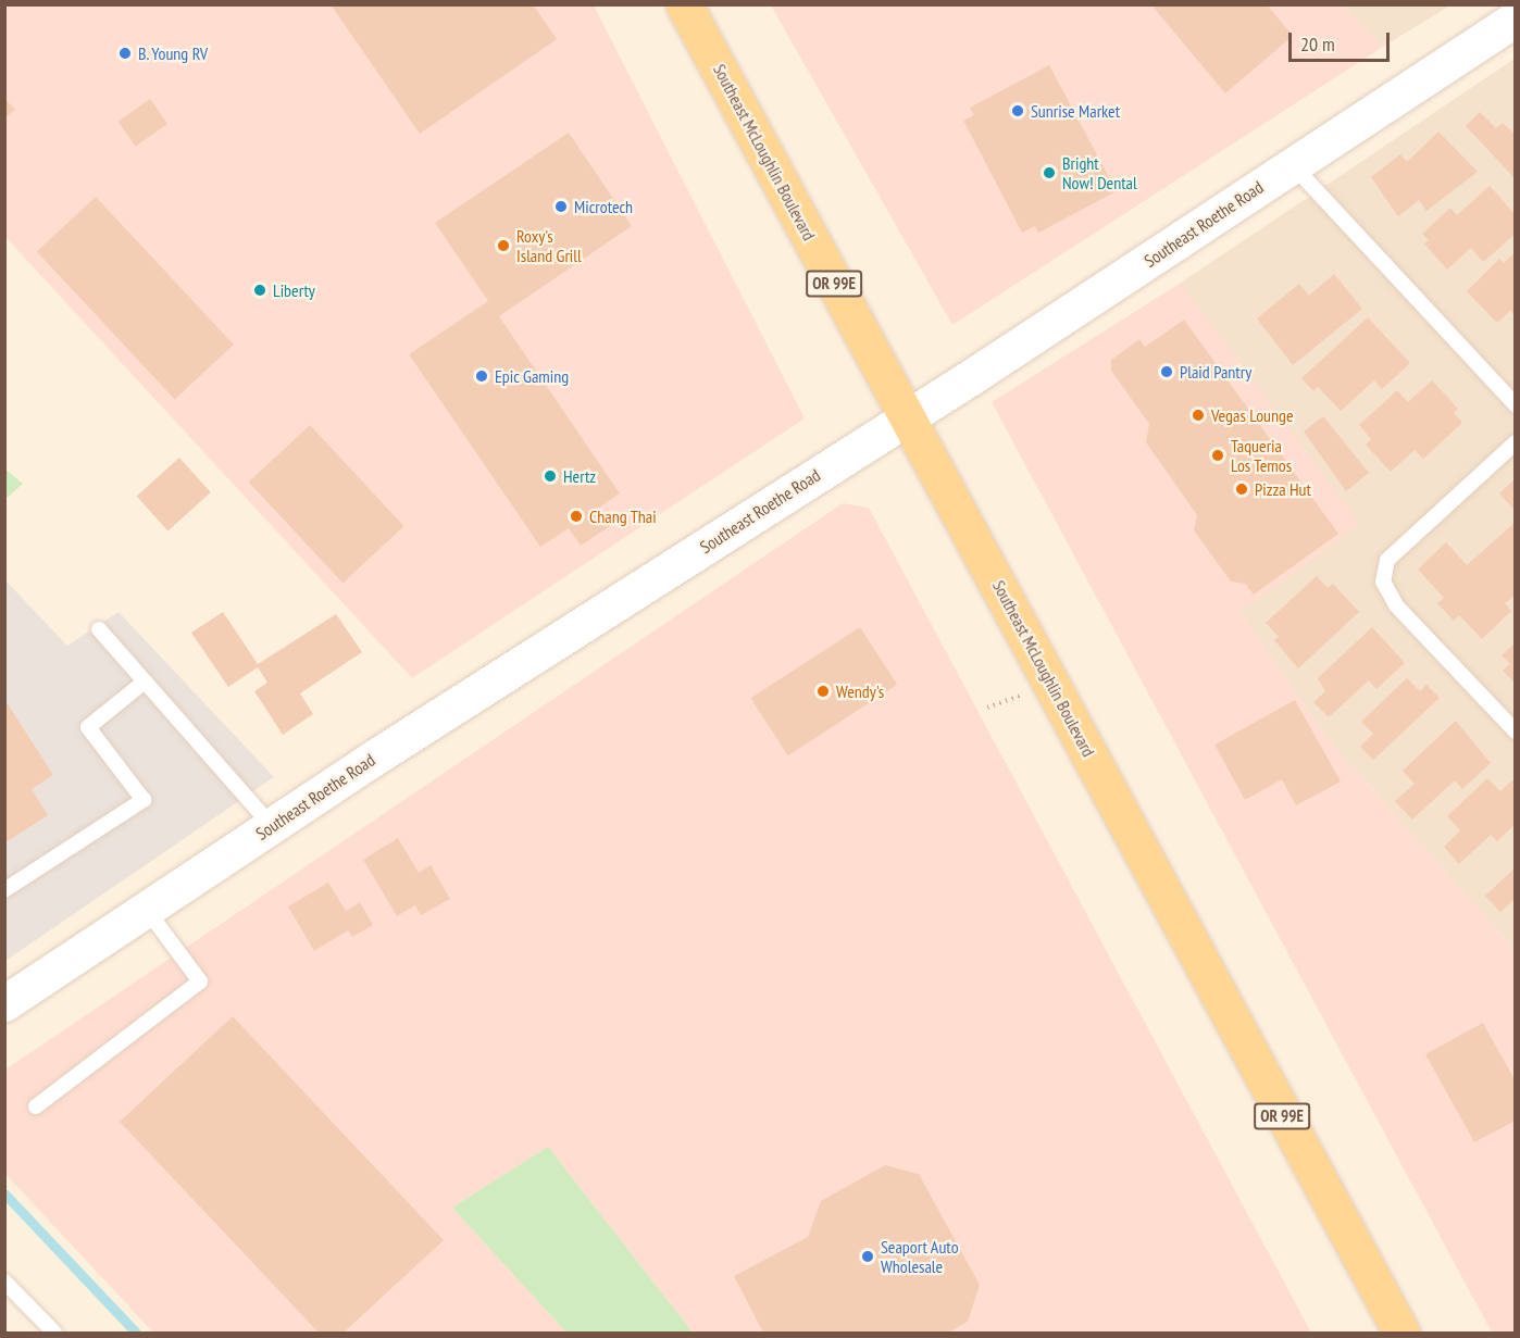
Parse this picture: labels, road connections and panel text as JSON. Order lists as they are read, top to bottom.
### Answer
{
  "streets": {
    "main road": ["Southeast McLoughlin Boulevard", "OR 99E"],
    "street": ["Southeast Roethe Road"]
  },
  "crossings": [
    ["Southeast McLoughlin Boulevard", "Southeast Roethe Road"]
  ],
  "places": [
    "B. Young RV",
    "Sunrise Market",
    "Bright Now! Dental",
    "Microtech",
    "Roxy's Island Grill",
    "Liberty",
    "Plaid Pantry",
    "Epic Gaming",
    "Vegas Lounge",
    "Taqueria Los Temos",
    "Hertz",
    "Pizza Hut",
    "Chang Thai",
    "Wendy's",
    "Seaport Auto Wholesale"
  ],
  "scale_bar": "20 m"
}
